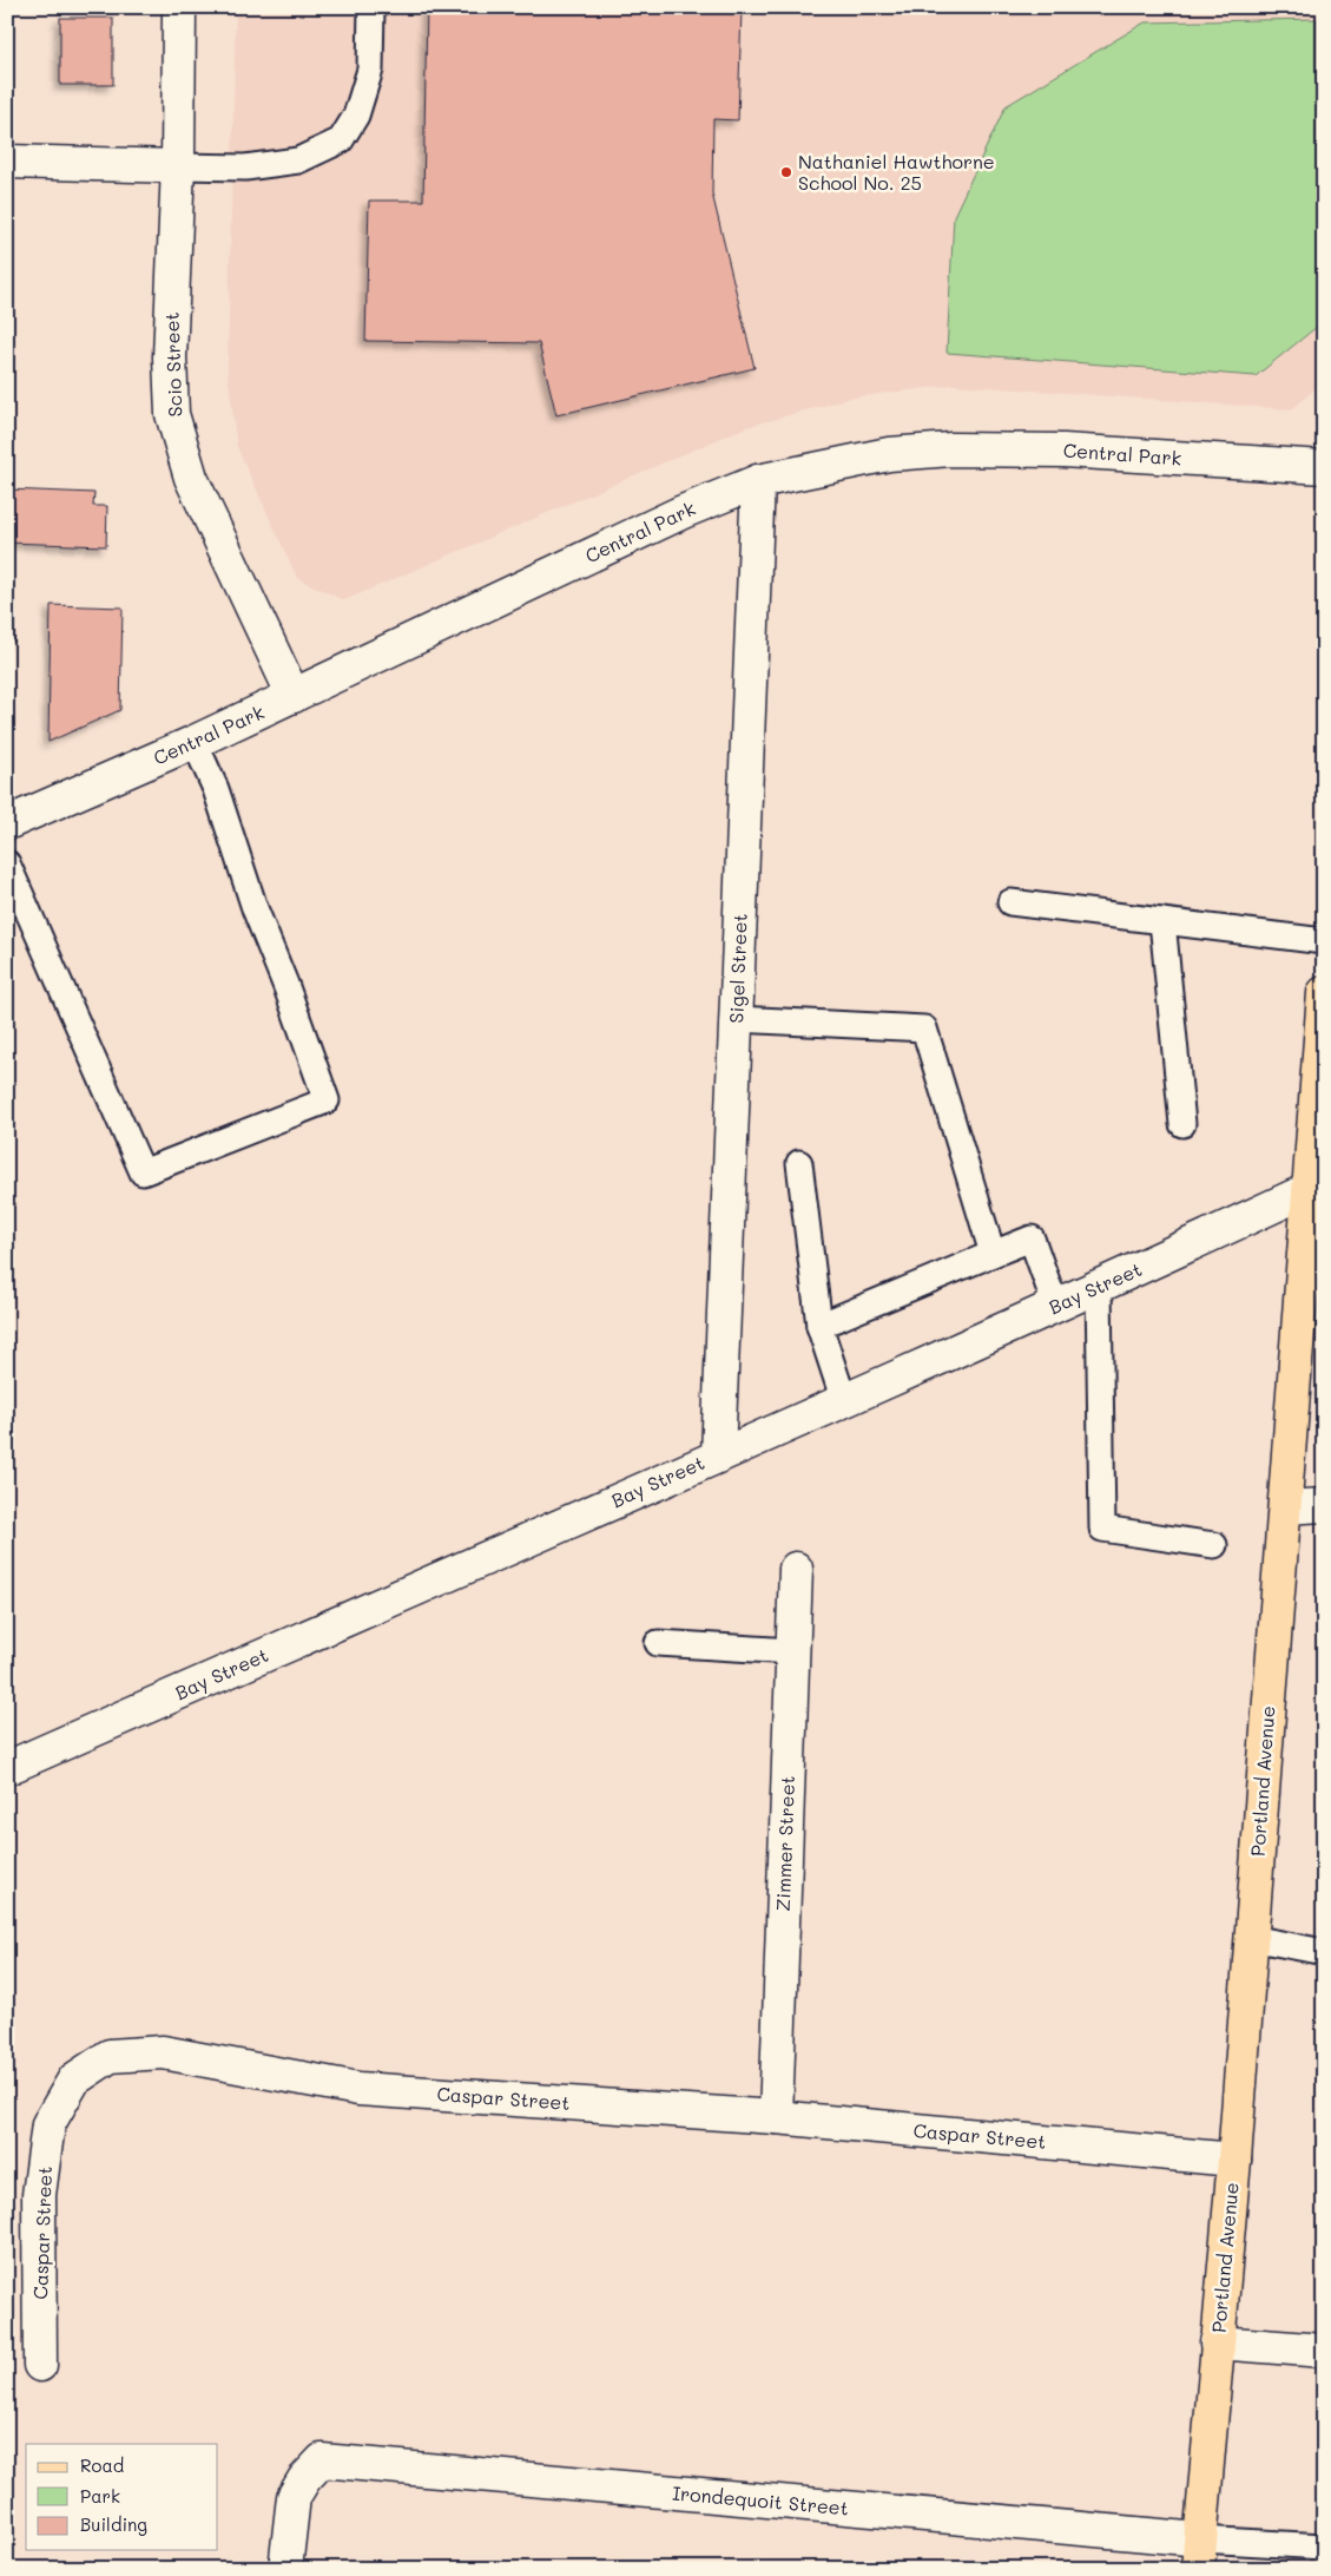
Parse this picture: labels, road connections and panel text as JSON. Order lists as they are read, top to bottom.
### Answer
{
  "streets": {
    "main road": ["Portland Avenue"],
    "street": [
      "Scio Street",
      "Central Park",
      "Sigel Street",
      "Bay Street",
      "Zimmer Street",
      "Caspar Street",
      "Irondequoit Street"
    ]
  },
  "crossings": [
    ["Scio Street", "Central Park"],
    ["Central Park", "Sigel Street"],
    ["Sigel Street", "Bay Street"],
    ["Bay Street", "Portland Avenue"],
    ["Portland Avenue", "Caspar Street"],
    ["Portland Avenue", "Irondequoit Street"],
    ["Zimmer Street", "Caspar Street"]
  ],
  "places": ["Nathaniel Hawthorne School No. 25"],
  "legend": ["Road", "Park", "Building"]
}
